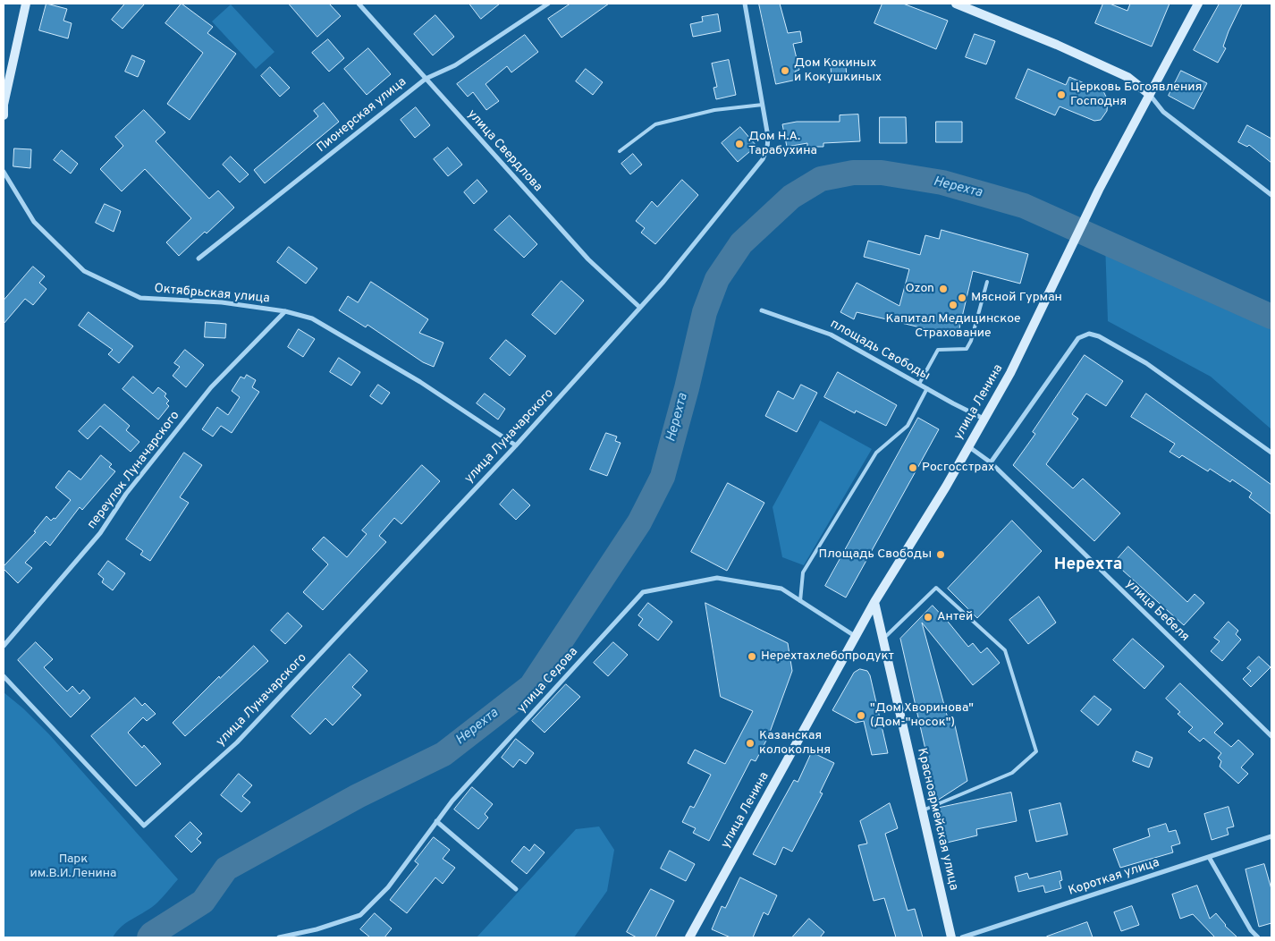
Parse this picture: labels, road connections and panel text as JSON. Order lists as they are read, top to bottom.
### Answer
{
  "streets": {
    "main road": ["улица Ленина", "Красноармейская улица"],
    "street": [
      "Пионерская улица",
      "улица Свердлова",
      "Октябрьская улица",
      "площадь Свободы",
      "улица Луначарского",
      "переулок Луначарского",
      "улица Бебеля",
      "улица Седова",
      "Короткая улица"
    ]
  },
  "crossings": [
    ["Пионерская улица", "улица Свердлова"],
    ["улица Свердлова", "улица Луначарского"],
    ["Октябрьская улица", "улица Луначарского"],
    ["Октябрьская улица", "переулок Луначарского"],
    ["площадь Свободы", "улица Ленина"],
    ["улица Ленина", "улица Бебеля"],
    ["улица Ленина", "улица Седова"],
    ["улица Ленина", "Красноармейская улица"]
  ],
  "districts": ["Нерехта"],
  "water": ["Нерехта"],
  "parks": ["Парк им.В.И.Ленина"],
  "places": [
    "Дом Кокиных и Кокушкиных",
    "Церковь Богоявления Господня",
    "Дом Н.А. Тарабухина",
    "Ozon",
    "Мясной Гурман",
    "Капитал Медицинское Страхование",
    "Росгосстрах",
    "Площадь Свободы",
    "Антей",
    "Нерехтахлебопродукт",
    "\"Дом Хворинова\" (Дом-\"носок\")",
    "Казанская колокольня"
  ]
}
